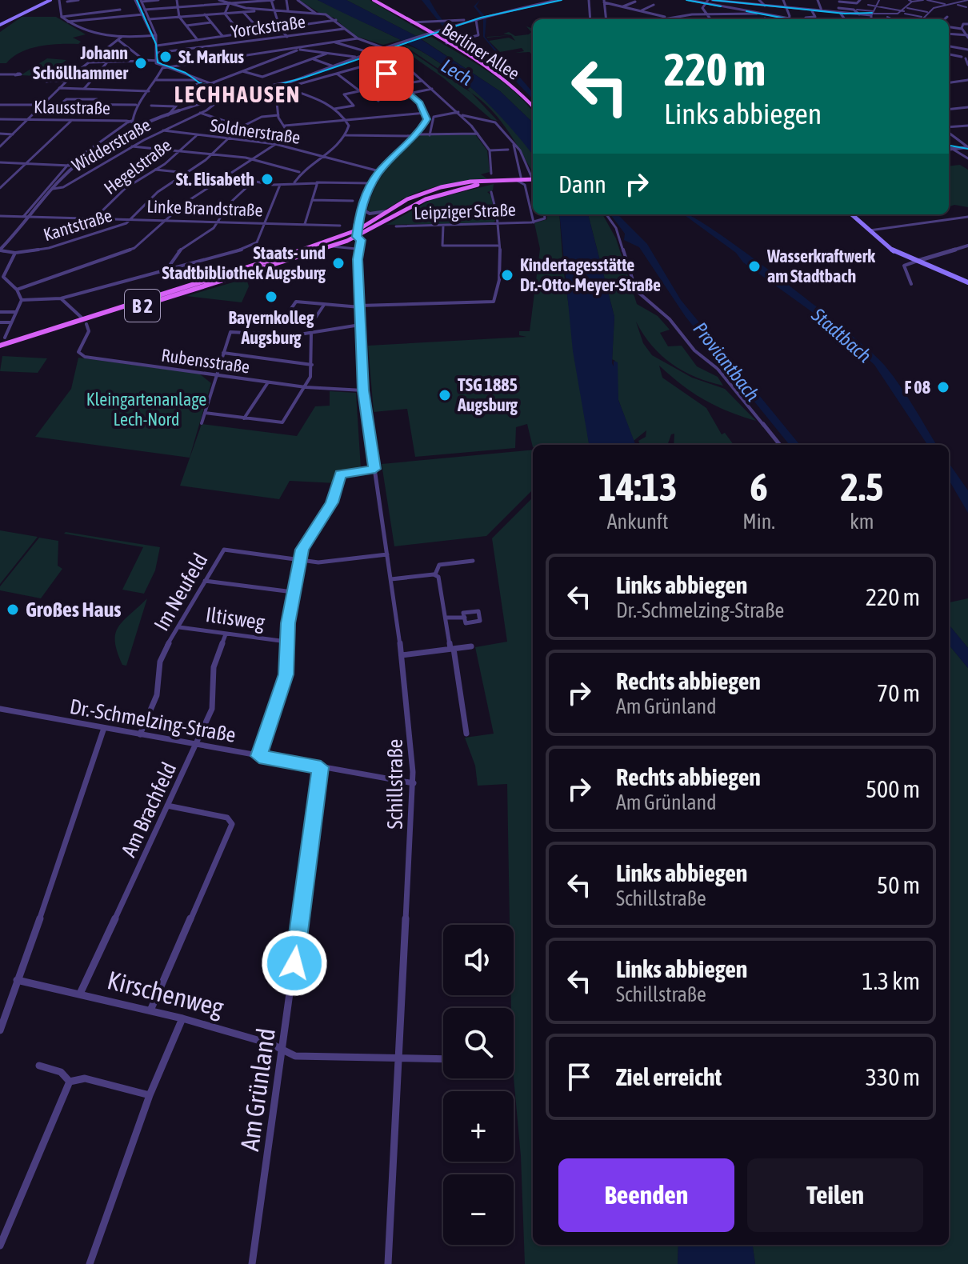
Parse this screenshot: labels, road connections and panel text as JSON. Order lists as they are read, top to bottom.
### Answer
{
  "streets": {
    "main road": ["Berliner Allee", "B 2"],
    "street": [
      "Yorckstraße",
      "Klausstraße",
      "Soldnerstraße",
      "Widderstraße",
      "Hegelstraße",
      "Linke Brandstraße",
      "Leipziger Straße",
      "Kantstraße",
      "Rubensstraße",
      "Im Neufeld",
      "Iltisweg",
      "Dr.-Schmelzing-Straße",
      "Schillstraße",
      "Am Brachfeld",
      "Kirschenweg",
      "Am Grünland"
    ]
  },
  "crossings": [
    ["Soldnerstraße", "Widderstraße"],
    ["Soldnerstraße", "Hegelstraße"],
    ["Soldnerstraße", "Kantstraße"],
    ["Soldnerstraße", "Schillstraße"],
    ["Hegelstraße", "Linke Brandstraße"],
    ["Linke Brandstraße", "Kantstraße"],
    ["Leipziger Straße", "B 2"],
    ["B 2", "Schillstraße"],
    ["Rubensstraße", "Schillstraße"],
    ["Im Neufeld", "Iltisweg"],
    ["Im Neufeld", "Dr.-Schmelzing-Straße"],
    ["Im Neufeld", "Schillstraße"],
    ["Iltisweg", "Am Brachfeld"],
    ["Dr.-Schmelzing-Straße", "Schillstraße"],
    ["Dr.-Schmelzing-Straße", "Am Brachfeld"],
    ["Dr.-Schmelzing-Straße", "Am Grünland"],
    ["Schillstraße", "Kirschenweg"],
    ["Am Brachfeld", "Kirschenweg"],
    ["Kirschenweg", "Am Grünland"]
  ],
  "districts": ["LECHHAUSEN"],
  "water": ["Lech", "Stadtbach", "Proviantbach"],
  "parks": ["Kleingartenanlage Lech-Nord"],
  "places": [
    "St. Markus",
    "Johann Schöllhammer",
    "St. Elisabeth",
    "Staats- und Stadtbibliothek Augsburg",
    "Wasserkraftwerk am Stadtbach",
    "Kindertagesstätte Dr.-Otto-Meyer-Straße",
    "Bayernkolleg Augsburg",
    "F 08",
    "TSG 1885 Augsburg",
    "Großes Haus"
  ],
  "page": {
    "turn": ["220 m", "Links abbiegen"],
    "then": "Dann",
    "eta": [
      "14:13",
      "Ankunft",
      "6",
      "Min.",
      "2.5",
      "km"
    ],
    "list": [
      {
        "name": "Links abbiegen",
        "note": "Dr.-Schmelzing-Straße",
        "value": "220 m"
      },
      {
        "name": "Rechts abbiegen",
        "note": "Am Grünland",
        "value": "70 m"
      },
      {
        "name": "Rechts abbiegen",
        "note": "Am Grünland",
        "value": "500 m"
      },
      {
        "name": "Links abbiegen",
        "note": "Schillstraße",
        "value": "50 m"
      },
      {
        "name": "Links abbiegen",
        "note": "Schillstraße",
        "value": "1.3 km"
      },
      {
        "name": "Ziel erreicht",
        "value": "330 m"
      }
    ],
    "map_buttons": ["+", "−"],
    "buttons": ["Beenden", "Teilen"]
  }
}
